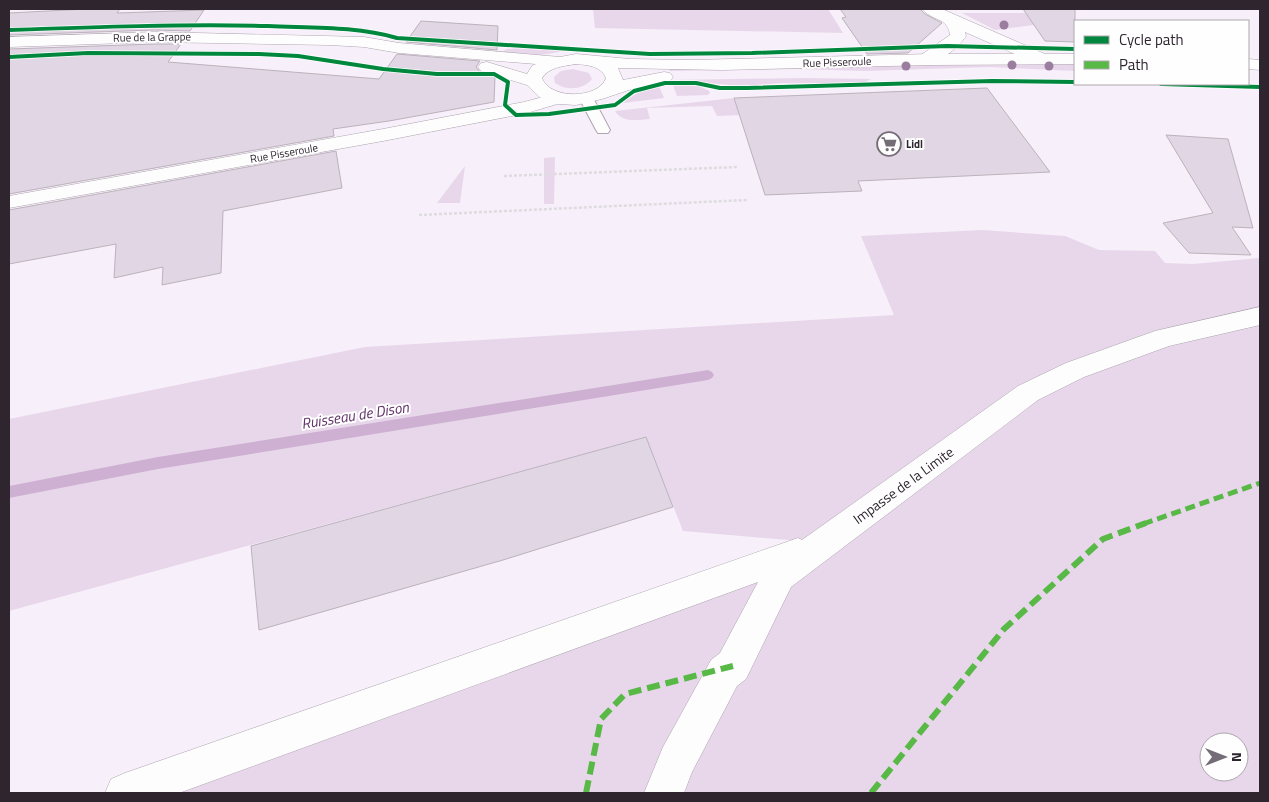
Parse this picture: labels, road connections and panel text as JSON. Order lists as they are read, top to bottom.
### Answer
{
  "streets": {
    "main road": ["Rue de la Grappe", "Rue Pisseroule", "Impasse de la Limite"]
  },
  "crossings": [
    ["Rue de la Grappe", "Rue Pisseroule"]
  ],
  "water": ["Ruisseau de Dison"],
  "places": {
    "supermarket": ["Lidl"]
  },
  "legend": ["Cycle path", "Path"],
  "north": "right"
}
